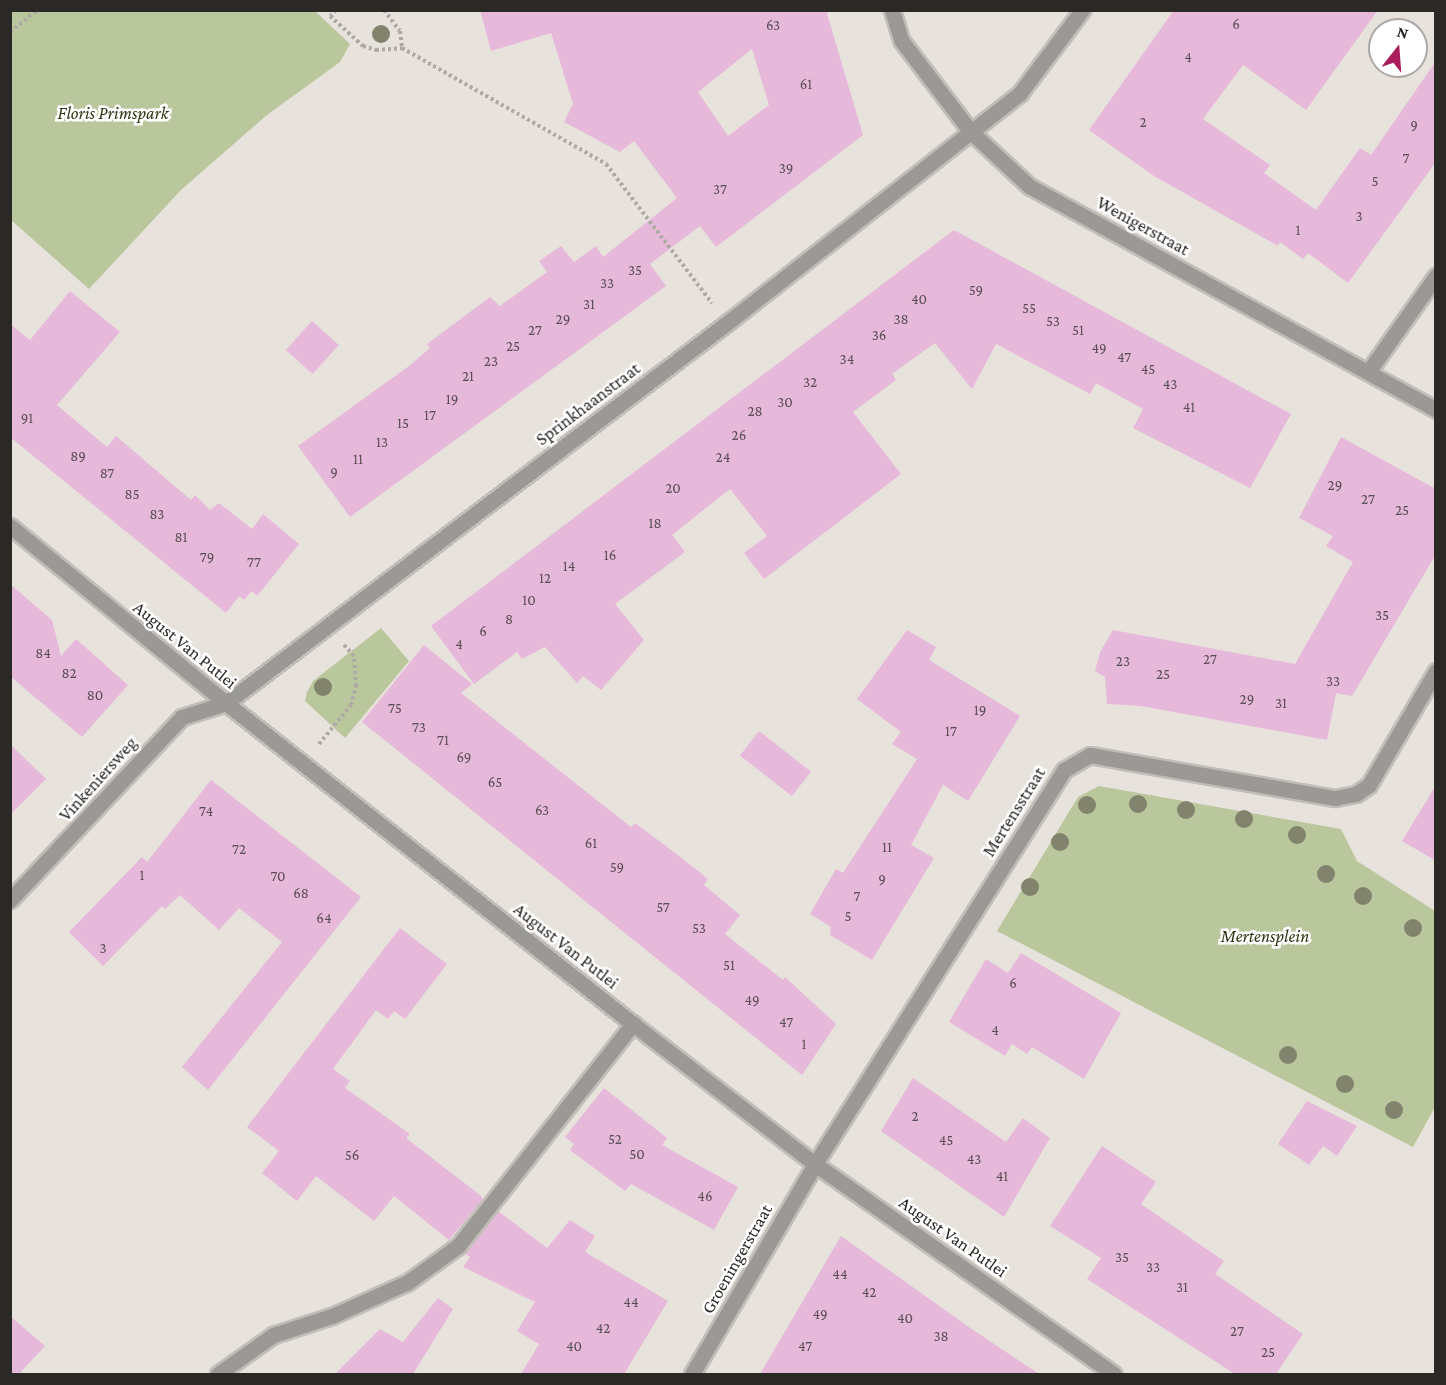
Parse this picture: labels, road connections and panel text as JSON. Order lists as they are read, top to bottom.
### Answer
{
  "streets": {
    "street": [
      "Wenigerstraat",
      "Sprinkhaanstraat",
      "August Van Putlei",
      "Vinkeniersweg",
      "Mertensstraat",
      "Groeningerstraat"
    ]
  },
  "crossings": [
    ["Wenigerstraat", "Sprinkhaanstraat"],
    ["Sprinkhaanstraat", "August Van Putlei"],
    ["Sprinkhaanstraat", "Vinkeniersweg"],
    ["August Van Putlei", "Vinkeniersweg"],
    ["August Van Putlei", "Mertensstraat"],
    ["August Van Putlei", "Groeningerstraat"],
    ["Mertensstraat", "Groeningerstraat"]
  ],
  "parks": ["Floris Primspark", "Mertensplein"],
  "house_numbers": [
    "6",
    "63",
    "4",
    "61",
    "2",
    "9",
    "7",
    "39",
    "5",
    "37",
    "3",
    "1",
    "35",
    "33",
    "59",
    "40",
    "31",
    "55",
    "29",
    "38",
    "53",
    "27",
    "51",
    "36",
    "25",
    "49",
    "47",
    "34",
    "23",
    "45",
    "21",
    "32",
    "43",
    "19",
    "30",
    "41",
    "28",
    "17",
    "91",
    "15",
    "26",
    "13",
    "89",
    "24",
    "11",
    "9",
    "87",
    "29",
    "20",
    "85",
    "27",
    "25",
    "83",
    "18",
    "81",
    "16",
    "79",
    "77",
    "14",
    "12",
    "10",
    "35",
    "8",
    "6",
    "4",
    "84",
    "27",
    "23",
    "82",
    "25",
    "33",
    "80",
    "29",
    "31",
    "75",
    "19",
    "73",
    "17",
    "71",
    "69",
    "65",
    "63",
    "74",
    "61",
    "11",
    "72",
    "59",
    "1",
    "70",
    "9",
    "68",
    "7",
    "57",
    "5",
    "64",
    "53",
    "3",
    "51",
    "6",
    "49",
    "47",
    "4",
    "1",
    "2",
    "52",
    "45",
    "50",
    "56",
    "43",
    "41",
    "46",
    "35",
    "33",
    "44",
    "31",
    "42",
    "44",
    "49",
    "40",
    "42",
    "27",
    "38",
    "40",
    "47",
    "25"
  ],
  "north": "top"
}
